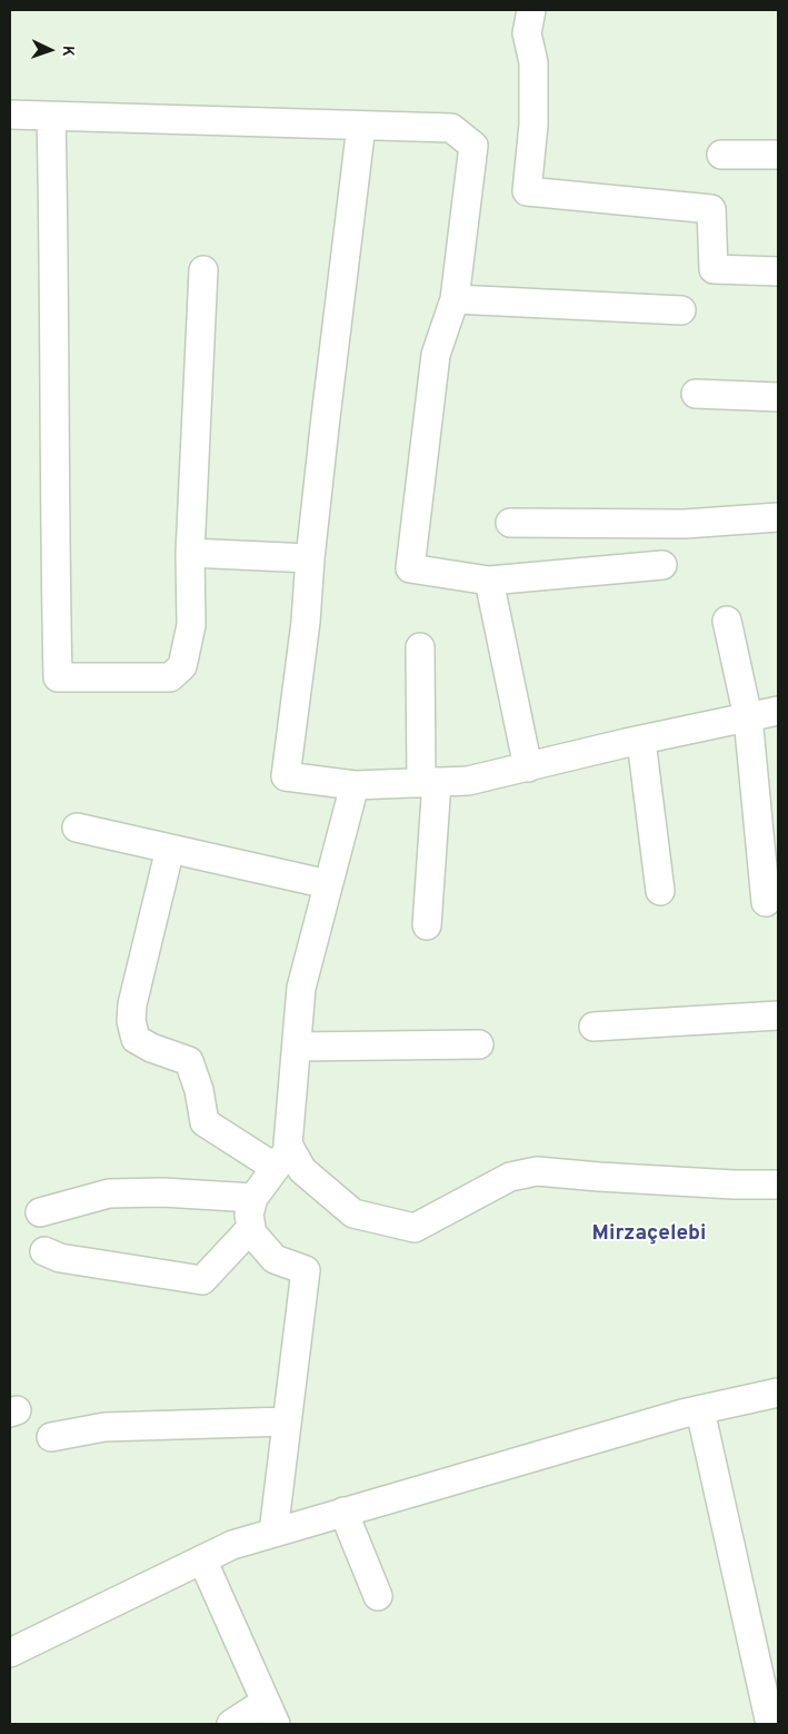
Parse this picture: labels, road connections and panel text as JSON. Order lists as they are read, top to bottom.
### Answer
{
  "districts": ["Mirzaçelebi"],
  "north": "right"
}
